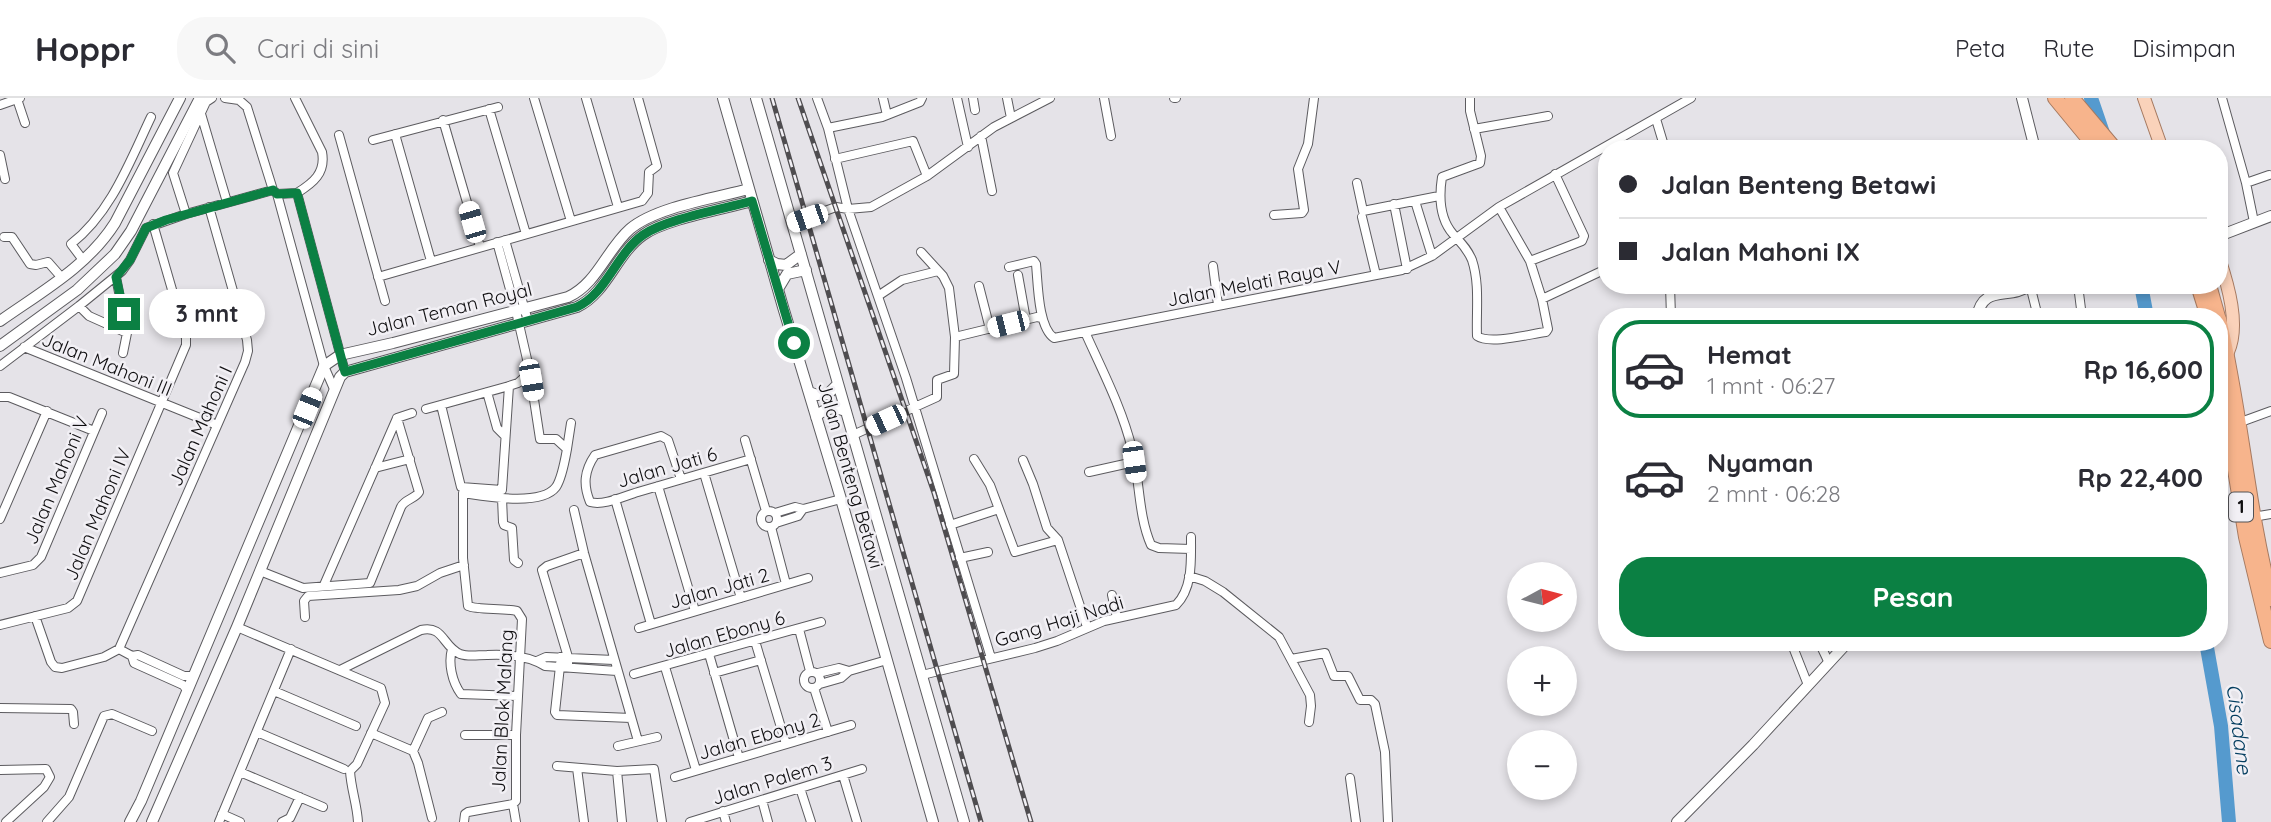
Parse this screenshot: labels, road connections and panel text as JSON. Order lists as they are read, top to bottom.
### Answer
{
  "streets": {
    "highway": ["1"],
    "street": [
      "Jalan Melati Raya V",
      "Jalan Teman Royal",
      "Jalan Mahoni III",
      "Jalan Mahoni I",
      "Jalan Jati 6",
      "Jalan Benteng Betawi",
      "Jalan Mahoni V",
      "Jalan Mahoni IV",
      "Jalan Jati 2",
      "Gang Haji Nadi",
      "Jalan Ebony 6",
      "Jalan Blok Malang",
      "Jalan Ebony 2",
      "Jalan Palem 3"
    ]
  },
  "crossings": [
    ["Jalan Teman Royal", "Jalan Benteng Betawi"],
    ["Jalan Mahoni III", "Jalan Mahoni I"],
    ["Jalan Mahoni III", "Jalan Mahoni IV"],
    ["Jalan Benteng Betawi", "Gang Haji Nadi"]
  ],
  "water": ["Cisadane"],
  "north": "right",
  "page": {
    "header": "Hoppr",
    "search": "Cari di sini",
    "nav": ["Peta", "Rute", "Disimpan"],
    "banner": ["Jalan Benteng Betawi", "Jalan Mahoni IX"],
    "bubble": "3 mnt",
    "list": [
      {
        "name": "Hemat",
        "note": "1 mnt · 06:27",
        "value": "Rp 16,600"
      },
      {
        "name": "Nyaman",
        "note": "2 mnt · 06:28",
        "value": "Rp 22,400"
      }
    ],
    "buttons": "Pesan",
    "map_buttons": ["+", "−"]
  }
}
